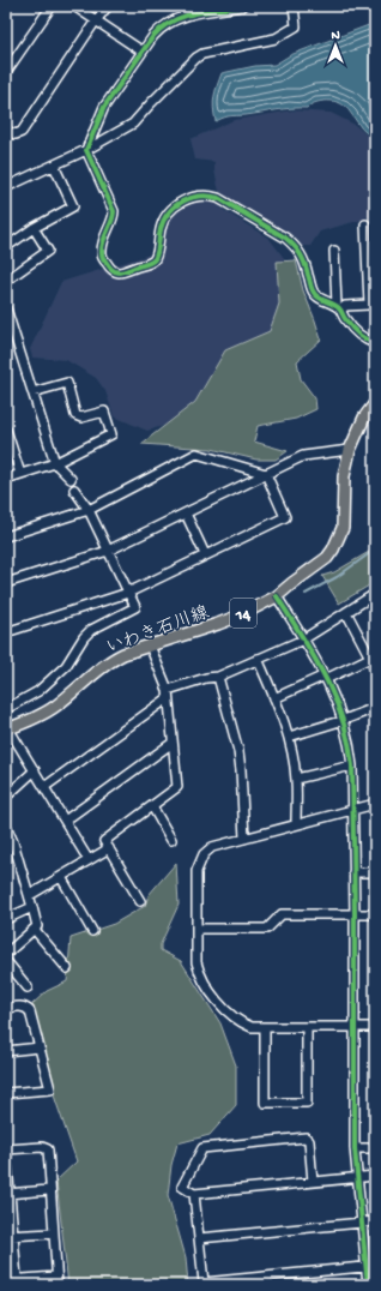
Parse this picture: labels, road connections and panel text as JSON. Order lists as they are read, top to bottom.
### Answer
{
  "streets": {
    "main road": ["14", "いわき石川線"]
  },
  "north": "top"
}
